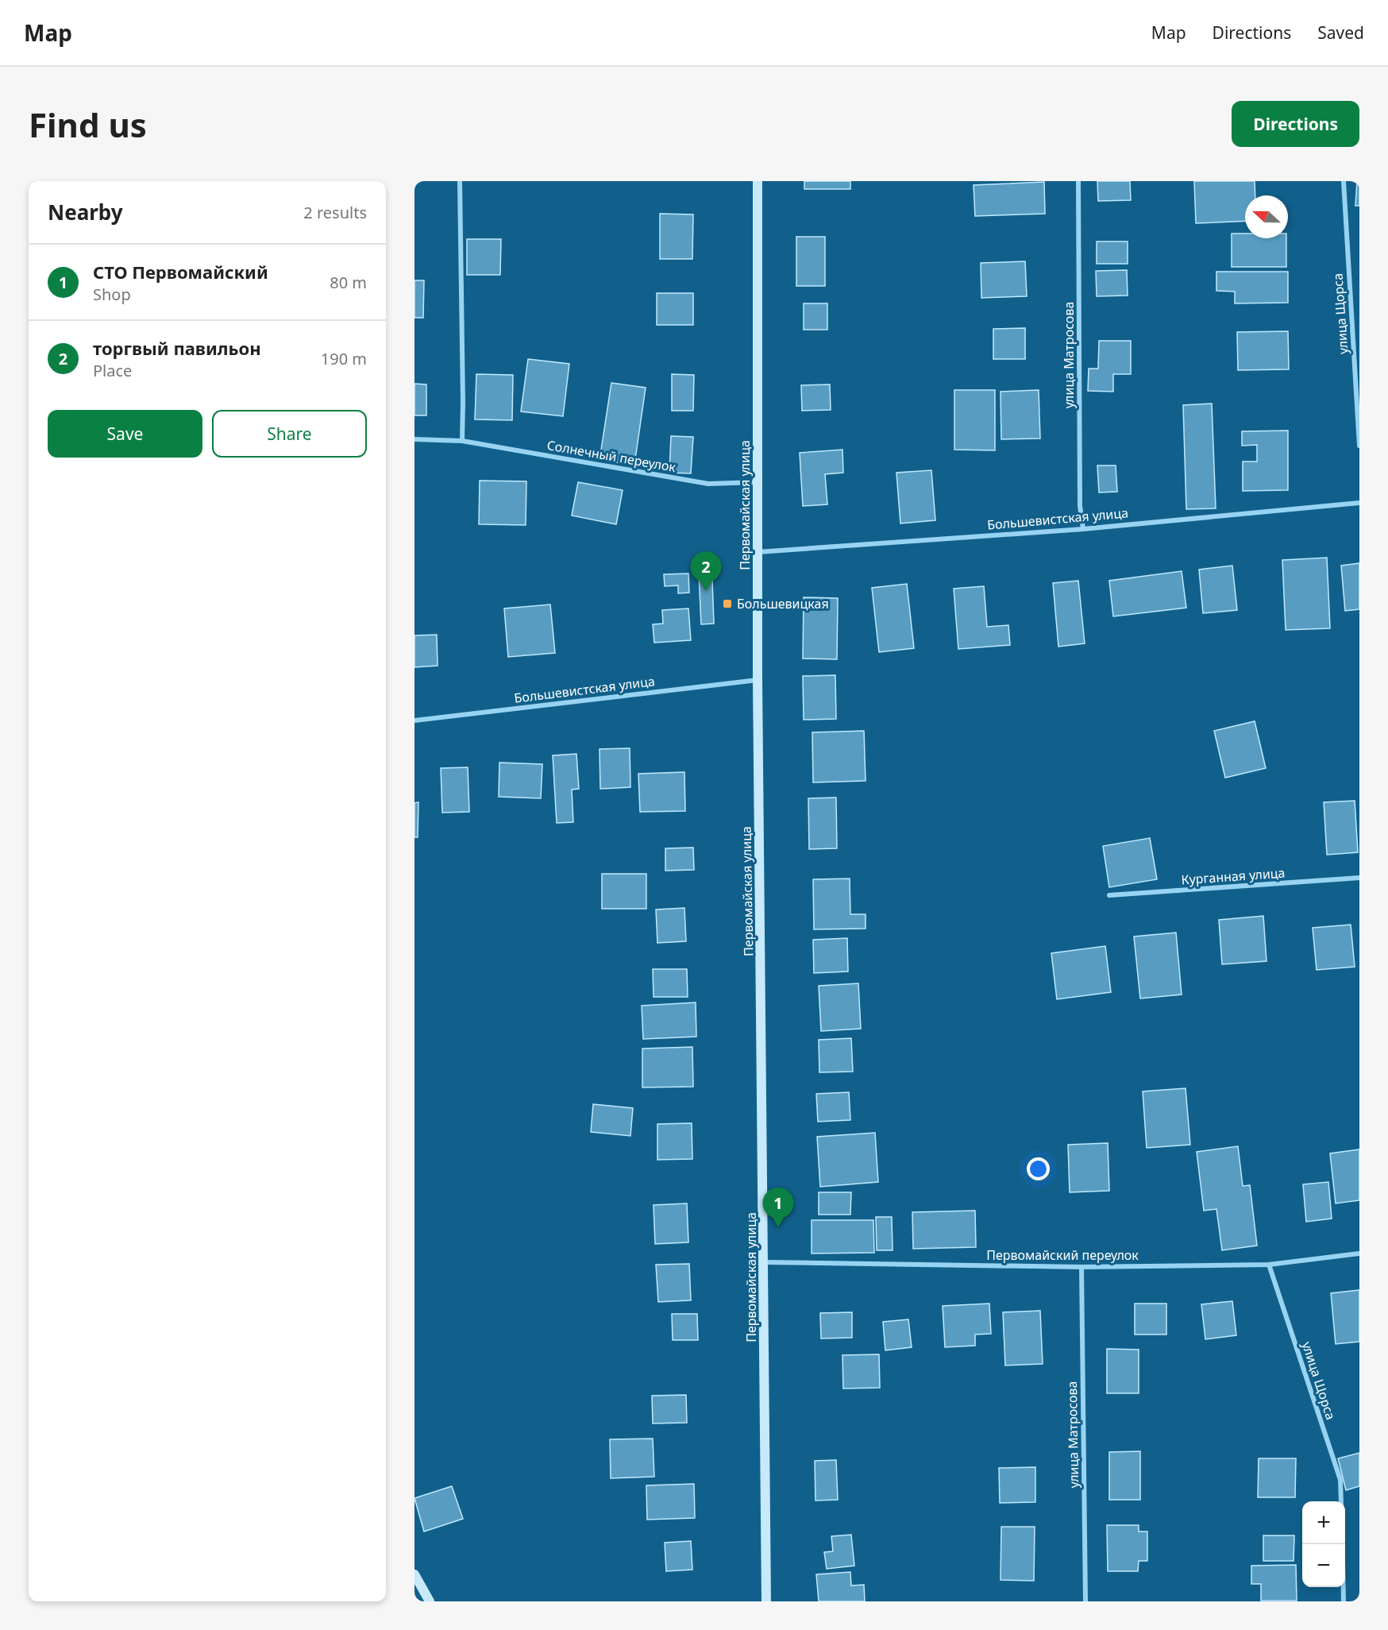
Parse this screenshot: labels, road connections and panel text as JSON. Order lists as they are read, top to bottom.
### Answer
{
  "streets": {
    "main road": ["Первомайская улица"],
    "street": [
      "улица Щорса",
      "улица Матросова",
      "Солнечный переулок",
      "Большевистская улица",
      "Курганная улица",
      "Первомайский переулок"
    ]
  },
  "crossings": [
    ["улица Щорса", "Первомайский переулок"],
    ["улица Матросова", "Большевистская улица"],
    ["улица Матросова", "Первомайский переулок"],
    ["Солнечный переулок", "Первомайская улица"],
    ["Первомайская улица", "Большевистская улица"],
    ["Первомайская улица", "Первомайский переулок"]
  ],
  "places": {
    "transit": ["Большевицкая"]
  },
  "north": "left",
  "page": {
    "header": "Map",
    "nav": ["Map", "Directions", "Saved"],
    "buttons": [
      "Directions",
      ["Save", "Share"]
    ],
    "title": "Find us",
    "heading": ["Nearby", "2 results"],
    "list": [
      {
        "mark": "1",
        "name": "СТО Первомайский",
        "note": "Shop",
        "value": "80 m"
      },
      {
        "mark": "2",
        "name": "торгвый павильон",
        "note": "Place",
        "value": "190 m"
      }
    ],
    "pins": ["2", "1"],
    "map_buttons": ["+", "−"]
  }
}
